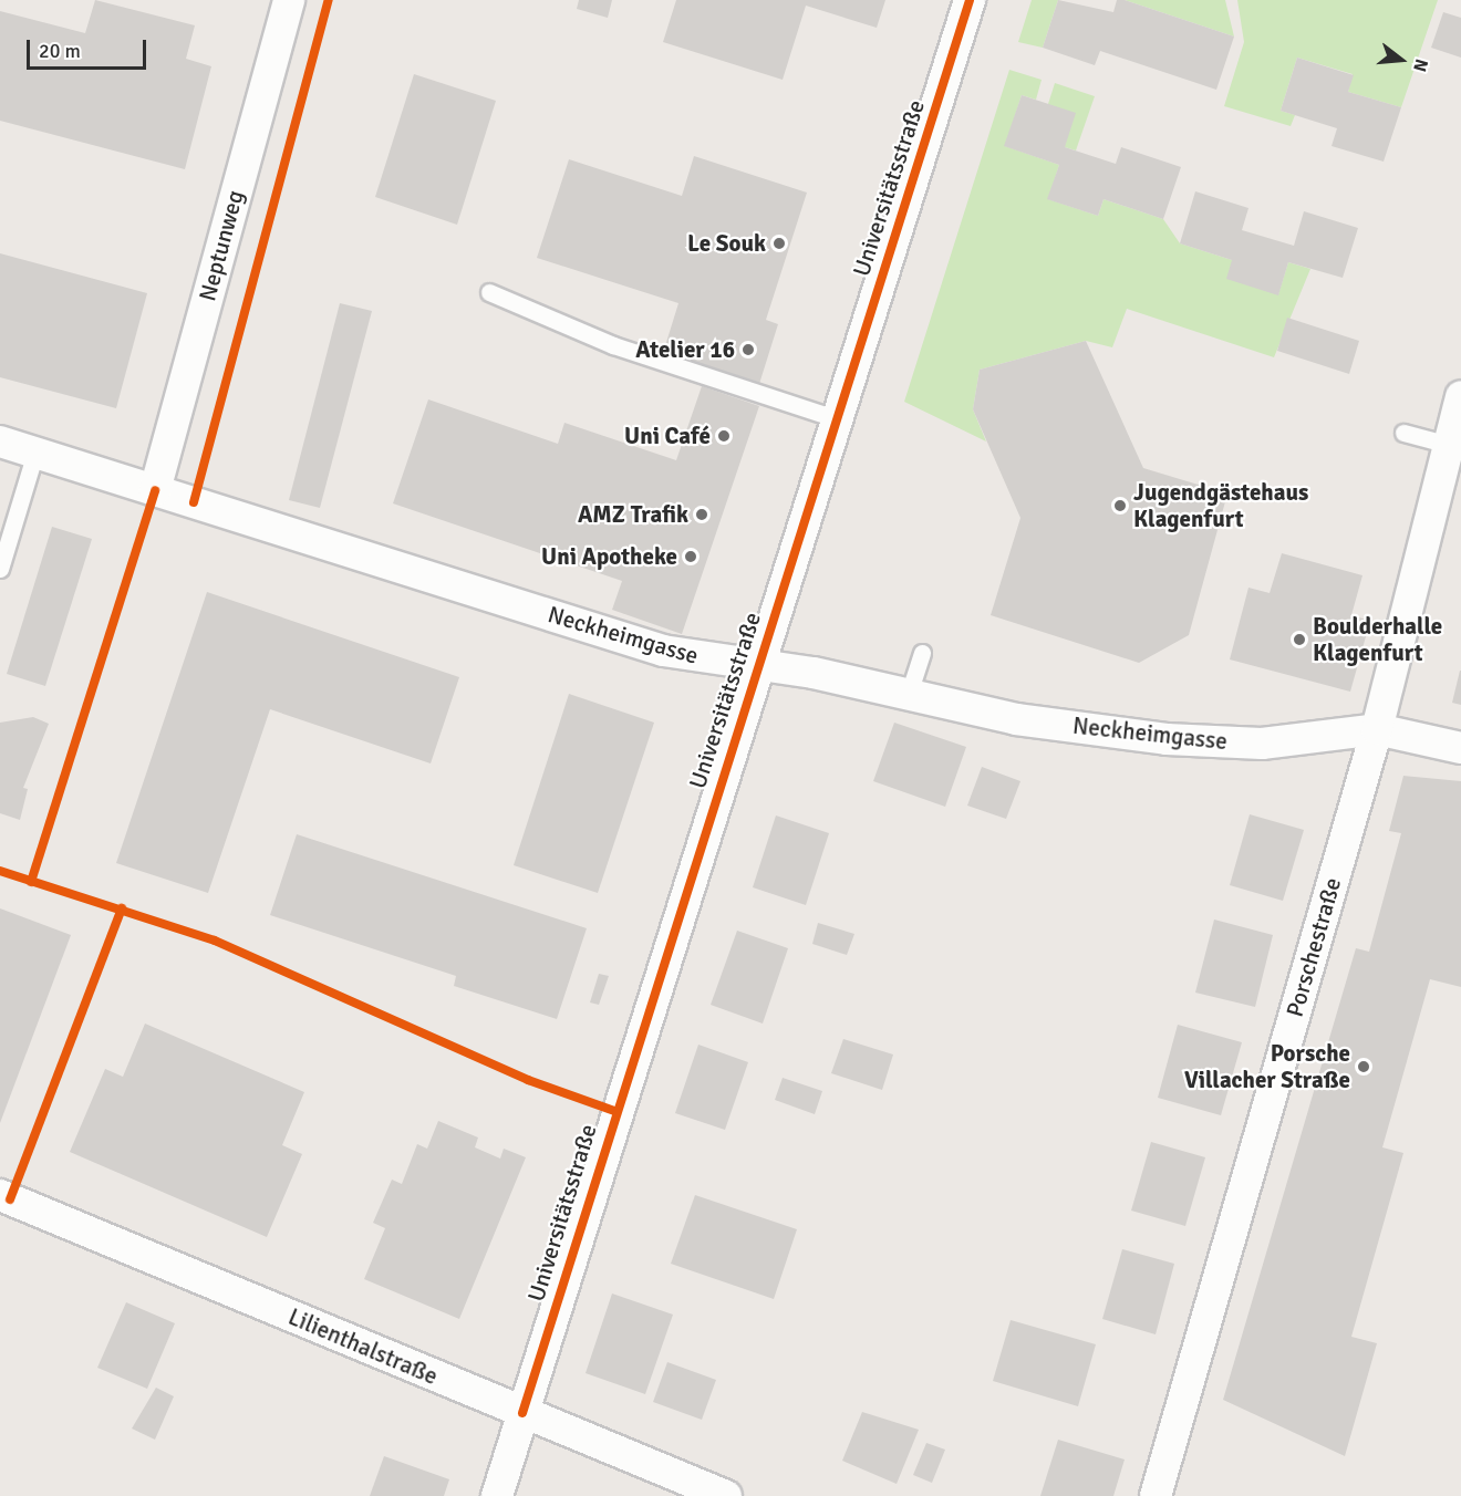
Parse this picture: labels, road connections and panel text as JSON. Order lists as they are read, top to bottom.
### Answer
{
  "streets": {
    "street": [
      "Universitätsstraße",
      "Neptunweg",
      "Neckheimgasse",
      "Porschestraße",
      "Lilienthalstraße"
    ]
  },
  "crossings": [
    ["Universitätsstraße", "Neckheimgasse"],
    ["Universitätsstraße", "Lilienthalstraße"],
    ["Neptunweg", "Neckheimgasse"],
    ["Neckheimgasse", "Porschestraße"]
  ],
  "places": [
    "Le Souk",
    "Atelier 16",
    "Uni Café",
    "Jugendgästehaus Klagenfurt",
    "AMZ Trafik",
    "Uni Apotheke",
    "Boulderhalle Klagenfurt",
    "Porsche Villacher Straße"
  ],
  "scale_bar": "20 m",
  "north": "right"
}
